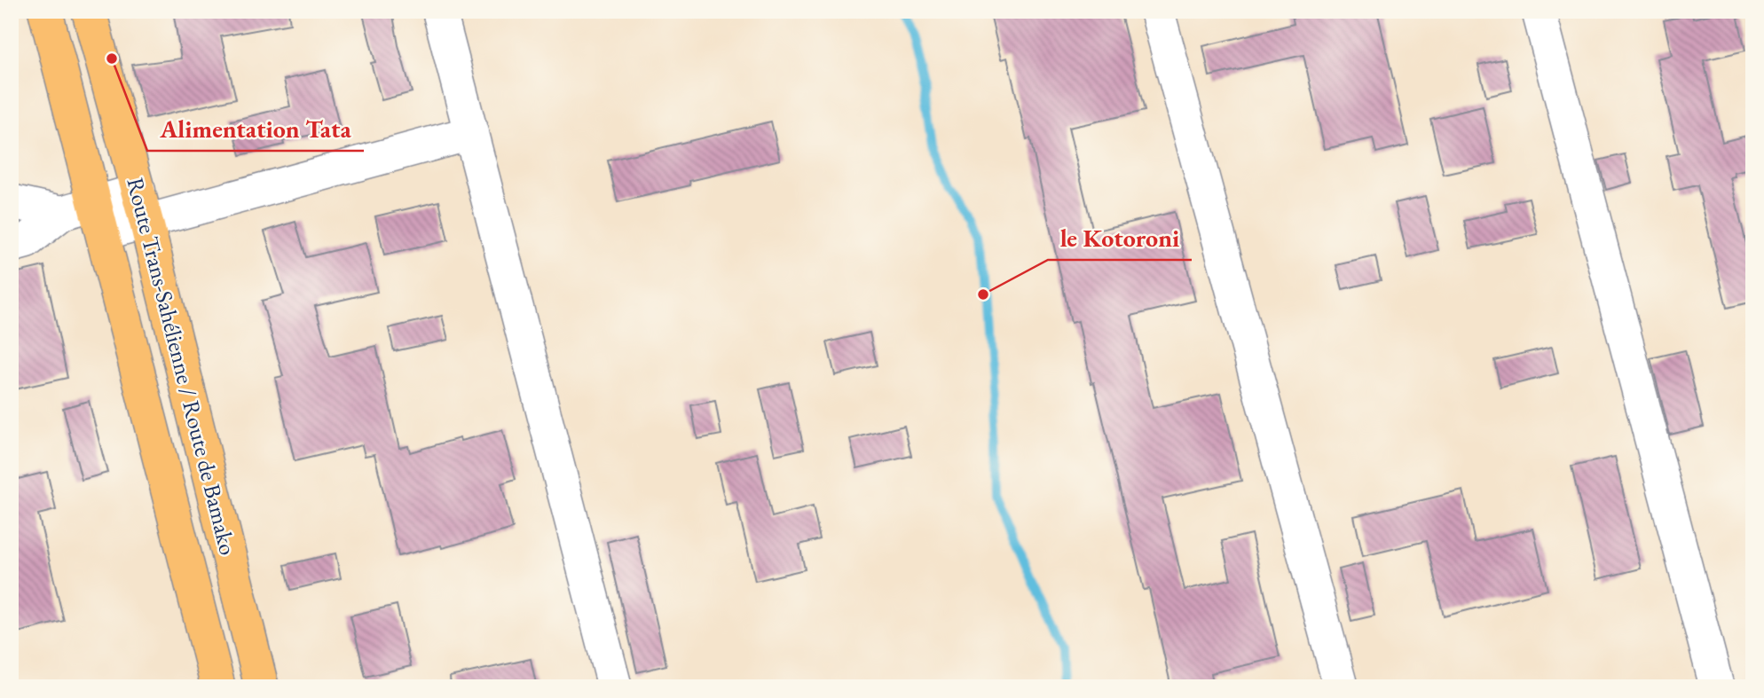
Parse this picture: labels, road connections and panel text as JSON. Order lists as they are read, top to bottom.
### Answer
{
  "streets": {
    "highway": ["Route Trans-Sahélienne / Route de Bamako"]
  },
  "places": ["Alimentation Tata", "le Kotoroni"]
}
